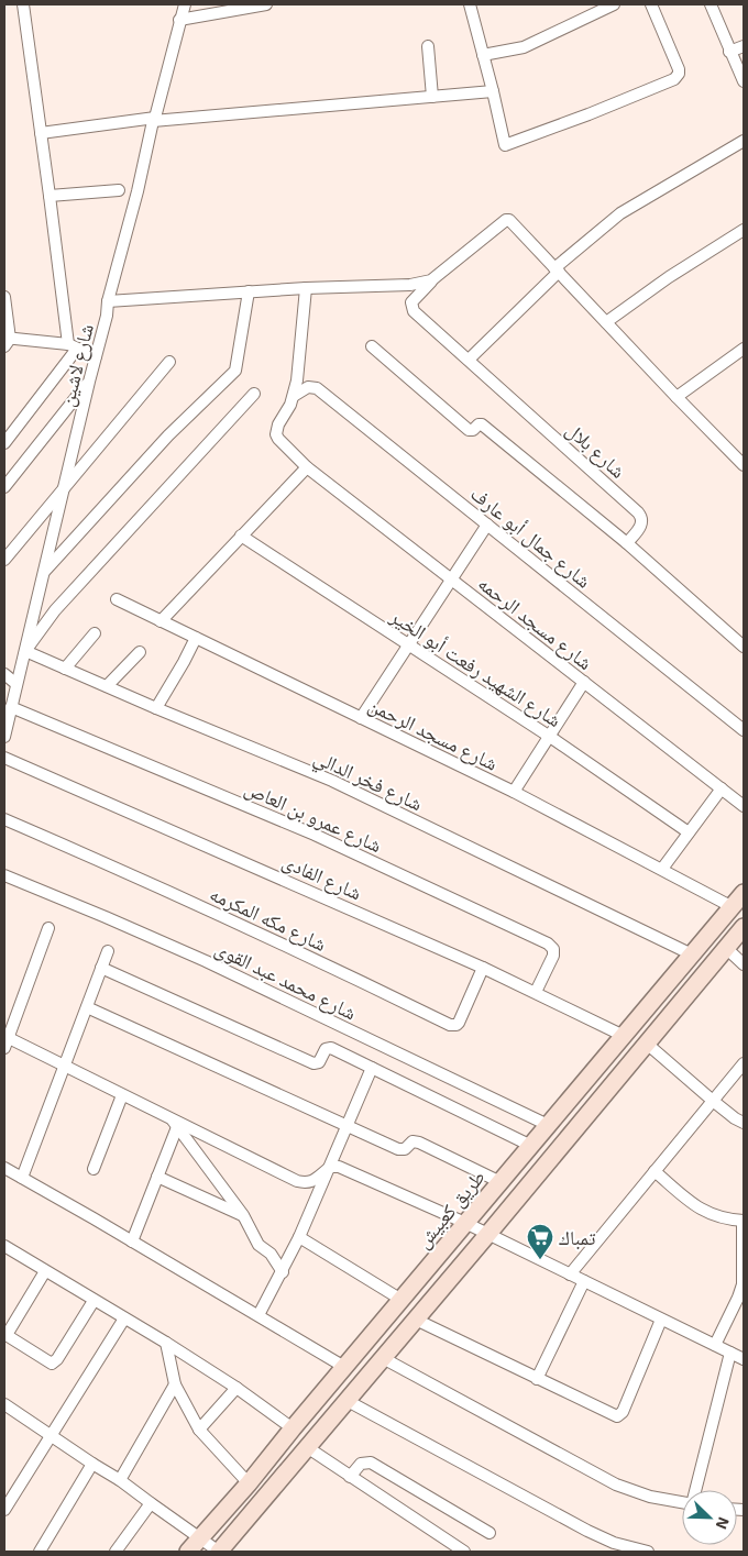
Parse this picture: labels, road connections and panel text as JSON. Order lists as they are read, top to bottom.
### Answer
{
  "streets": {
    "street": [
      "شارع لاشين",
      "شارع بلال",
      "شارع جمال أبو عارف",
      "شارع مسجد الرحمه",
      "شارع الشهيد رفعت أبو الخير",
      "شارع مسجد الرحمن",
      "شارع فخر الدالي",
      "شارع عمرو بن العاص",
      "شارع الفادى",
      "شارع مكه المكرمه",
      "شارع محمد عبد القوى",
      "طريق كعبيش"
    ]
  },
  "crossings": [
    ["شارع لاشين", "شارع فخر الدالي"],
    ["شارع لاشين", "شارع عمرو بن العاص"],
    ["شارع جمال أبو عارف", "شارع مسجد الرحمه"],
    ["شارع مسجد الرحمن", "طريق كعبيش"],
    ["شارع فخر الدالي", "طريق كعبيش"],
    ["شارع عمرو بن العاص", "شارع الفادى"],
    ["شارع الفادى", "شارع مكه المكرمه"],
    ["شارع الفادى", "طريق كعبيش"],
    ["شارع محمد عبد القوى", "طريق كعبيش"]
  ],
  "places": {
    "supermarket": ["تمباك"]
  },
  "north": "bottom right"
}
